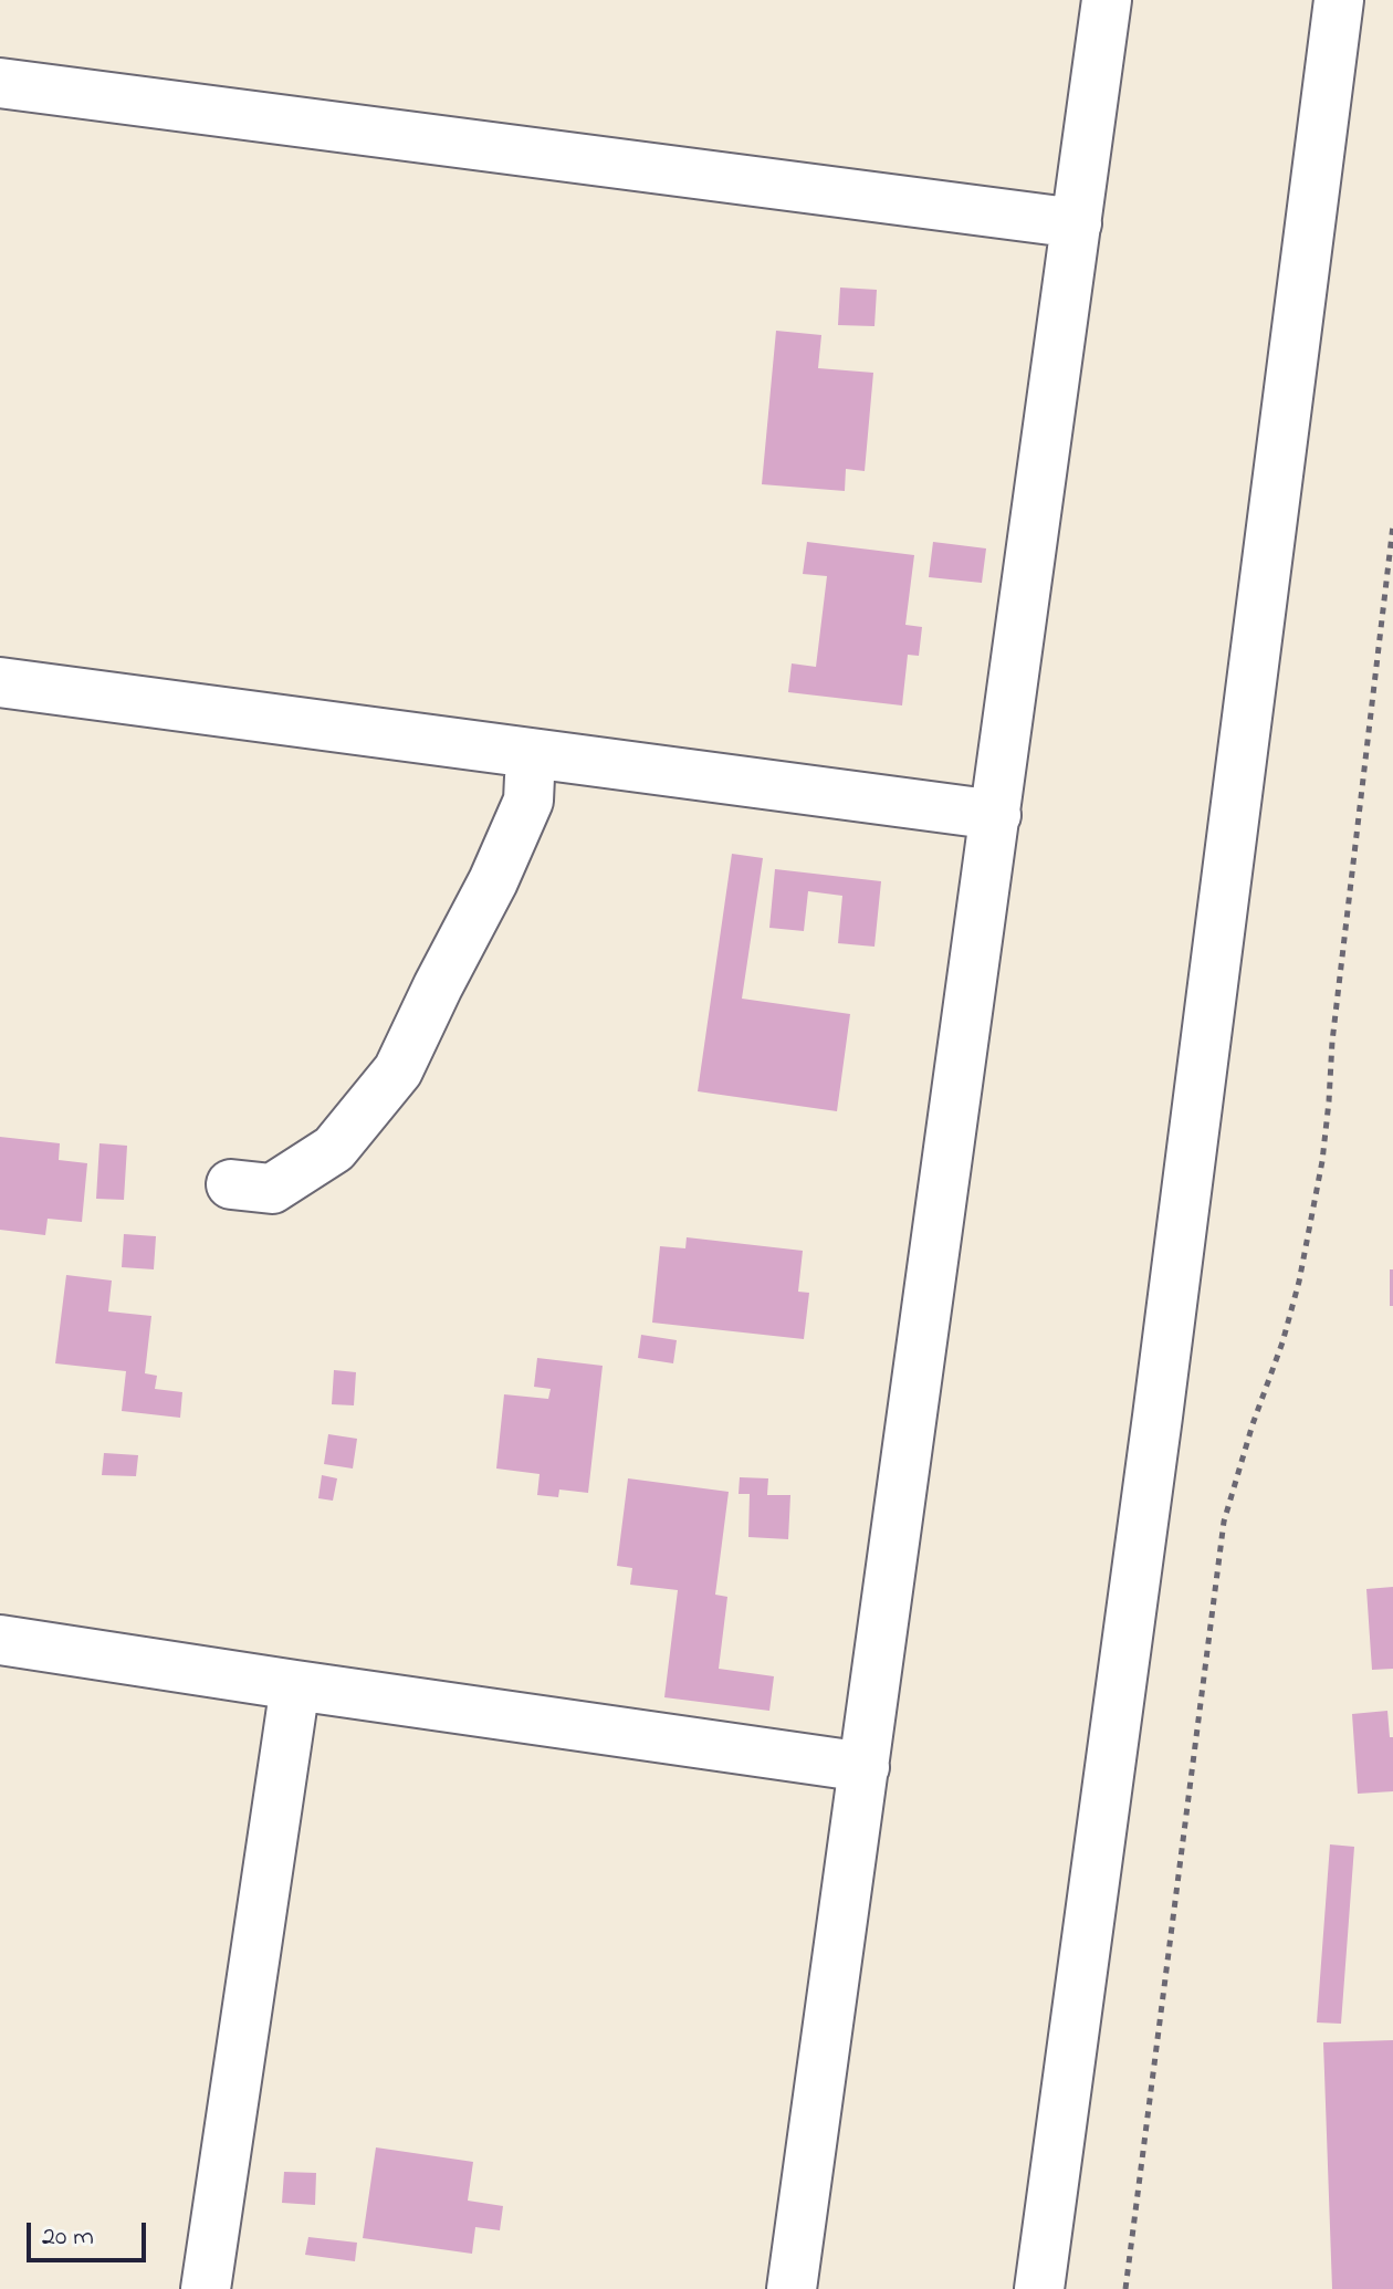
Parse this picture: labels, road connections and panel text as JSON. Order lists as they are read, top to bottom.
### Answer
{
  "scale_bar": "20 m"
}
